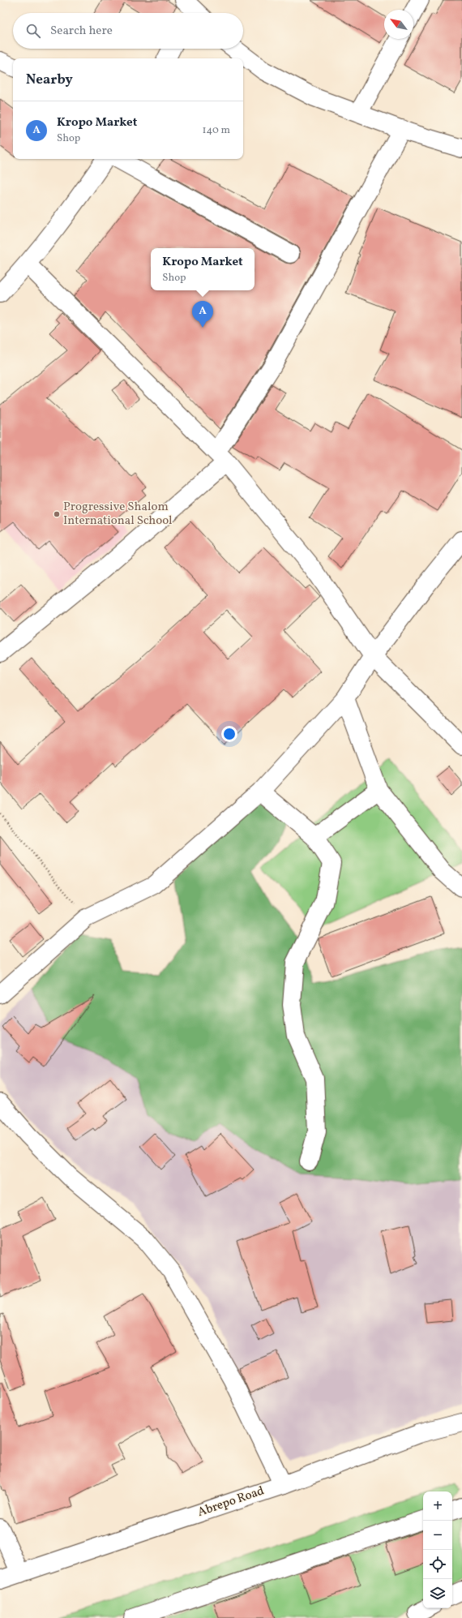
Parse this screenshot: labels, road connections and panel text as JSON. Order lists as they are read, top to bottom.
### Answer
{
  "streets": {
    "street": ["Abrepo Road"]
  },
  "places": ["Progressive Shalom International School"],
  "north": "top left",
  "page": {
    "search": "Search here",
    "heading": "Nearby",
    "list": [
      {
        "mark": "A",
        "name": "Kropo Market",
        "note": "Shop",
        "value": "140 m"
      }
    ],
    "popup": ["Kropo Market", "Shop"],
    "pins": "A",
    "map_buttons": ["+", "−"]
  }
}
